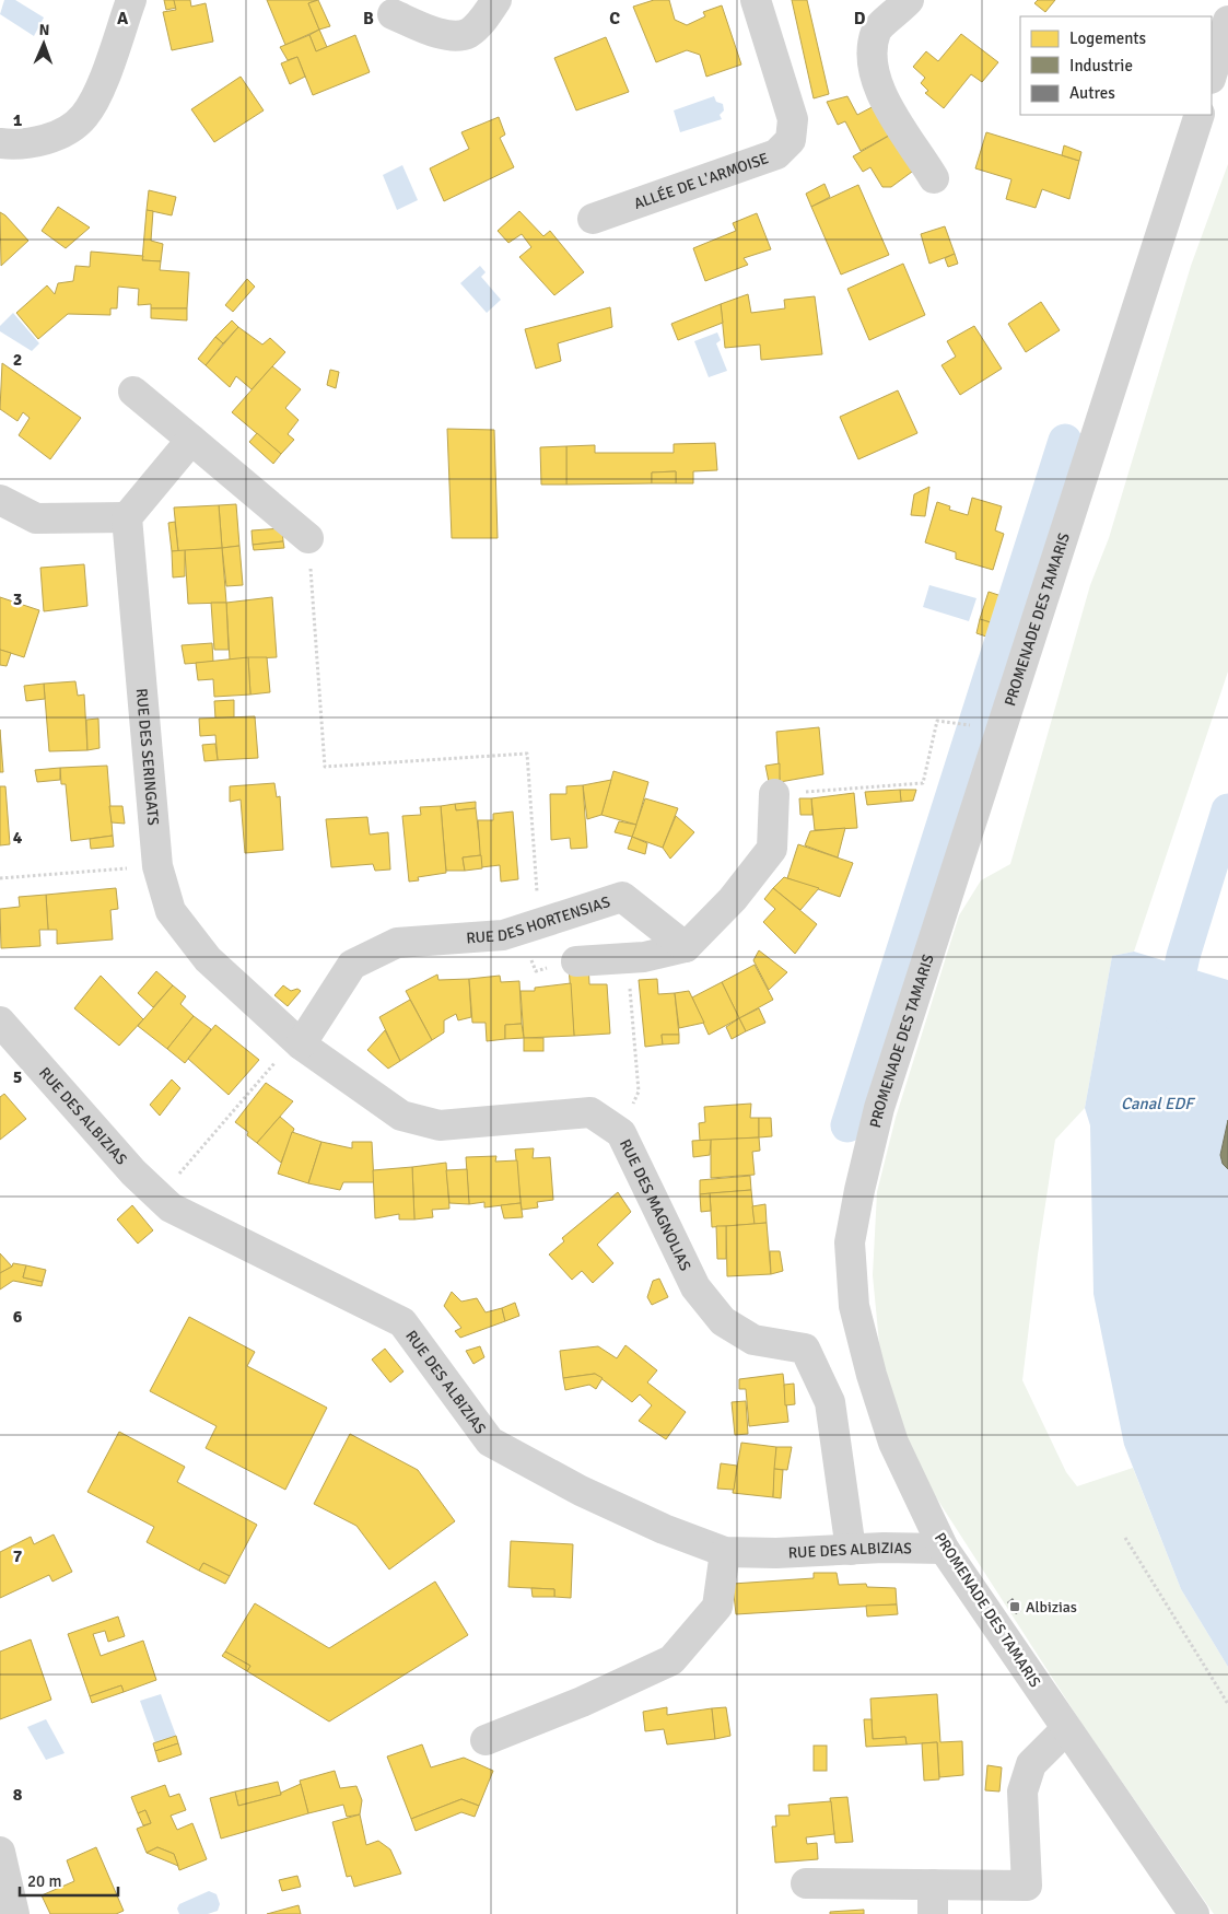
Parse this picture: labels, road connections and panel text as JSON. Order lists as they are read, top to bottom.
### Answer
{
  "streets": {
    "street": [
      "ALLÉE DE L'ARMOISE",
      "PROMENADE DES TAMARIS",
      "RUE DES SERINGATS",
      "RUE DES HORTENSIAS",
      "RUE DES ALBIZIAS",
      "RUE DES MAGNOLIAS"
    ]
  },
  "crossings": [
    ["PROMENADE DES TAMARIS", "RUE DES ALBIZIAS"],
    ["RUE DES SERINGATS", "RUE DES HORTENSIAS"],
    ["RUE DES SERINGATS", "RUE DES MAGNOLIAS"],
    ["RUE DES HORTENSIAS", "RUE DES MAGNOLIAS"],
    ["RUE DES ALBIZIAS", "RUE DES MAGNOLIAS"]
  ],
  "water": ["Canal EDF"],
  "places": {
    "transit": ["Albizias"]
  },
  "legend": ["Logements", "Industrie", "Autres"],
  "scale_bar": "20 m",
  "north": "top",
  "grid": {
    "columns": [
      "A",
      "B",
      "C",
      "D"
    ],
    "rows": [
      "1",
      "2",
      "3",
      "4",
      "5",
      "6",
      "7",
      "8"
    ]
  }
}
